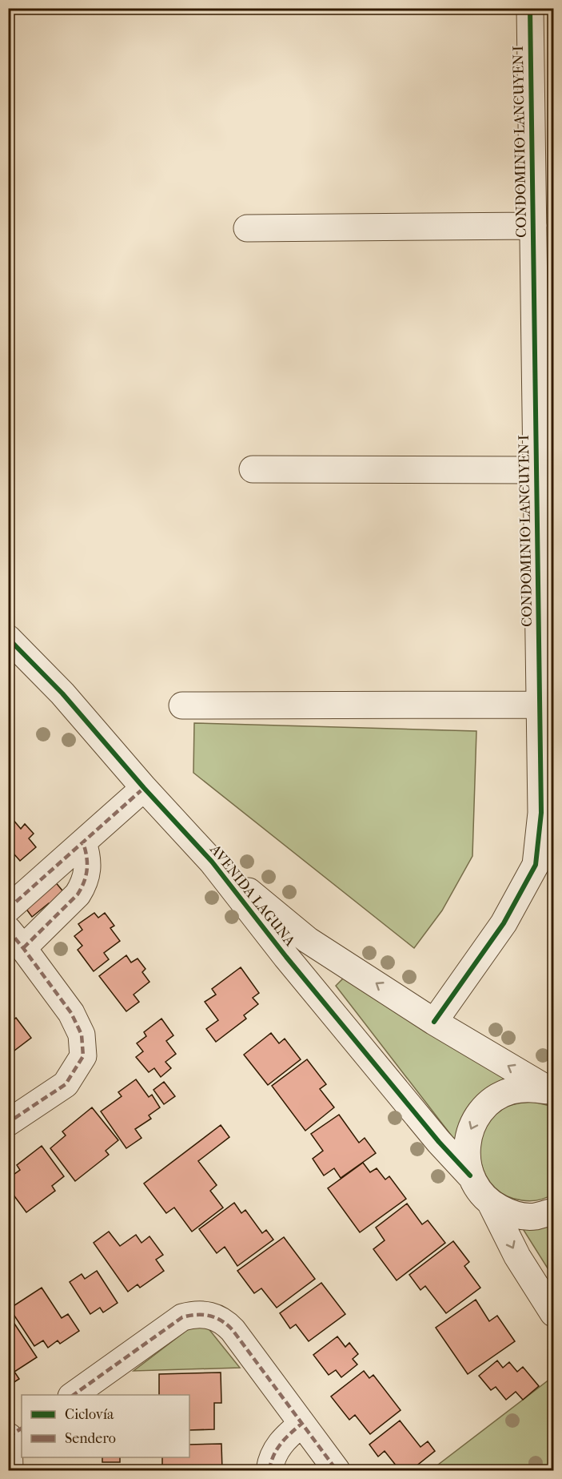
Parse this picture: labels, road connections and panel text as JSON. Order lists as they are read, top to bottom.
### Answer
{
  "streets": {
    "street": ["CONDOMINIO LANCUYEN I", "AVENIDA LAGUNA"]
  },
  "crossings": [
    ["CONDOMINIO LANCUYEN I", "AVENIDA LAGUNA"]
  ],
  "legend": ["Ciclovía", "Sendero"]
}
